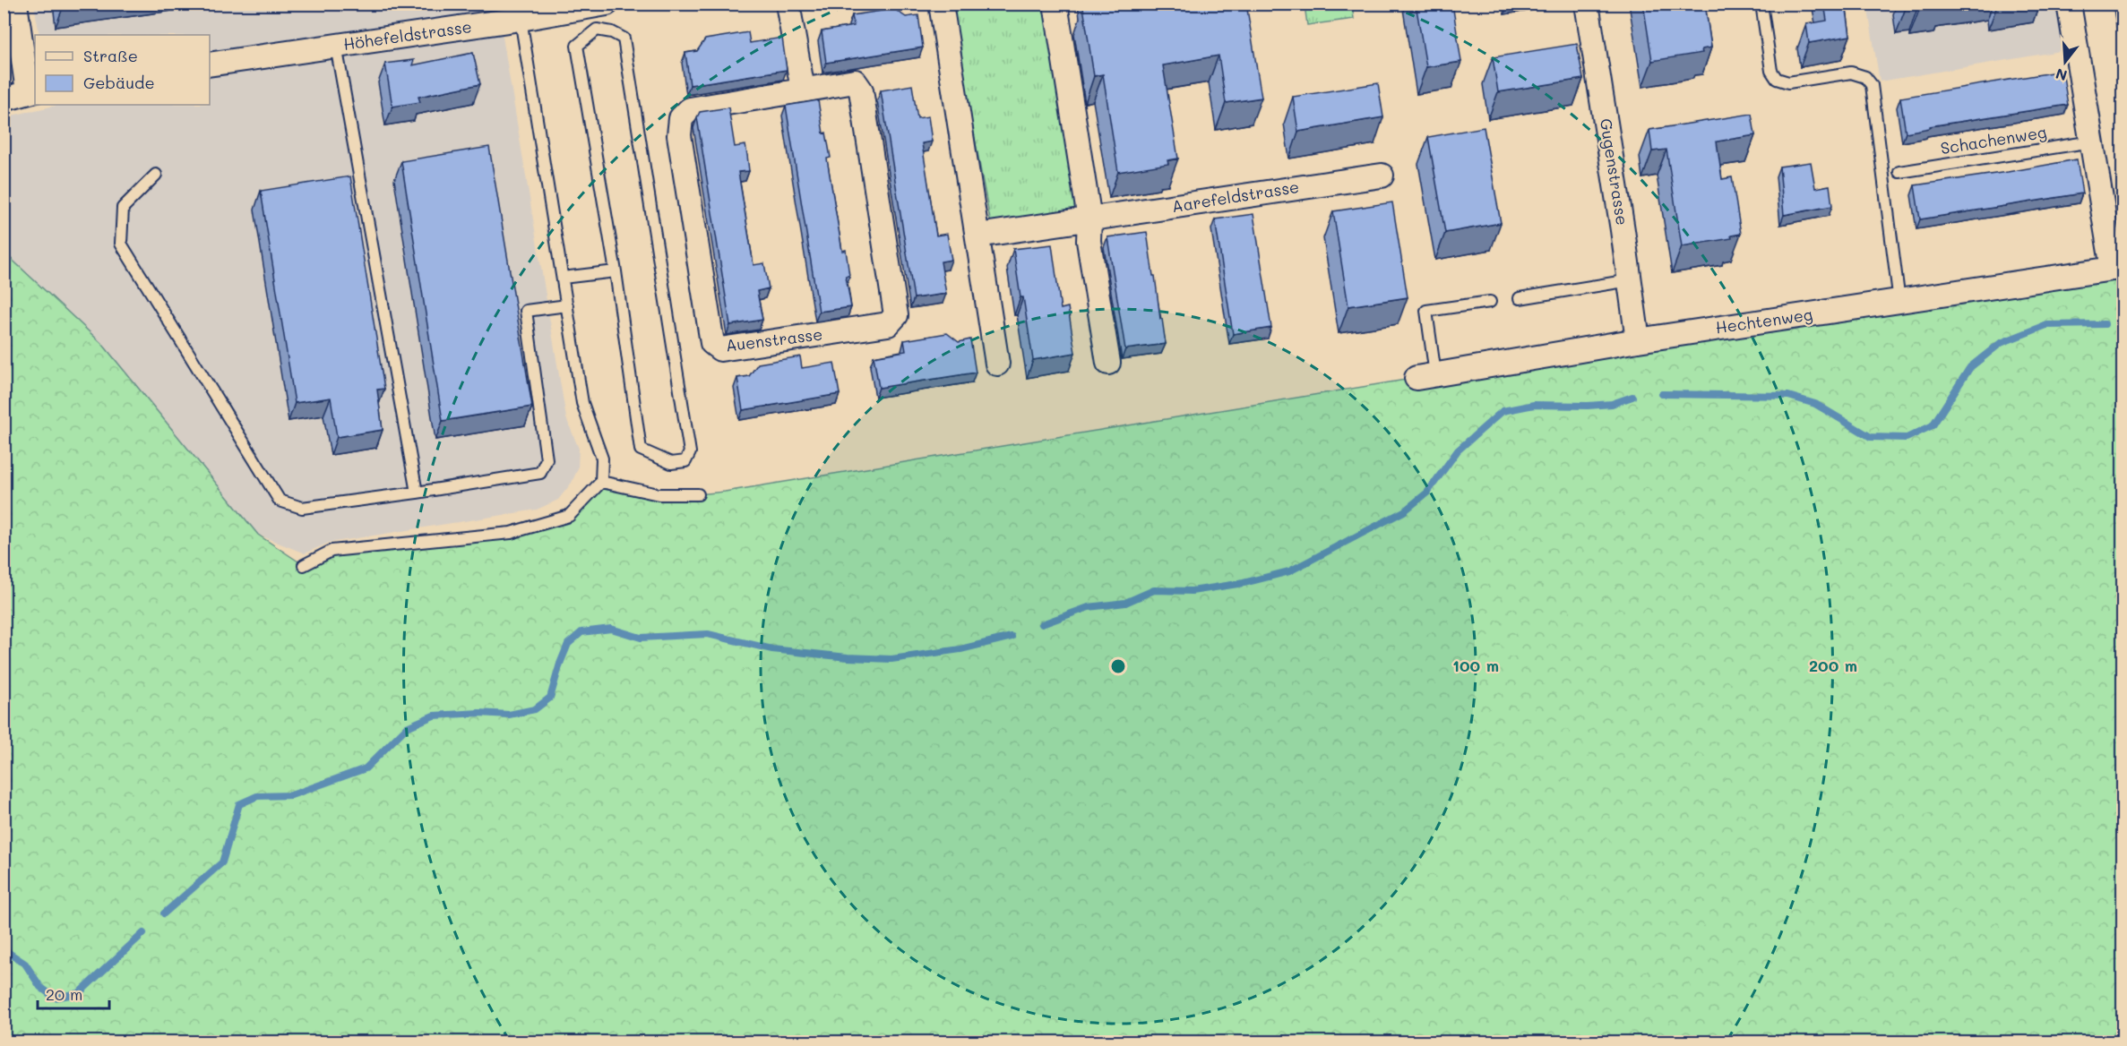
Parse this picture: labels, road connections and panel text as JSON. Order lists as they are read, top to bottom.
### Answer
{
  "streets": {
    "street": [
      "Höhefeldstrasse",
      "Gugenstrasse",
      "Aarefeldstrasse",
      "Hechtenweg",
      "Auenstrasse"
    ],
    "lane": ["Schachenweg"]
  },
  "crossings": [
    ["Schachenweg", "Hechtenweg"],
    ["Gugenstrasse", "Hechtenweg"]
  ],
  "legend": ["Straße", "Gebäude"],
  "scale_bar": "20 m",
  "north": "bottom",
  "rings": ["100 m", "200 m"]
}
